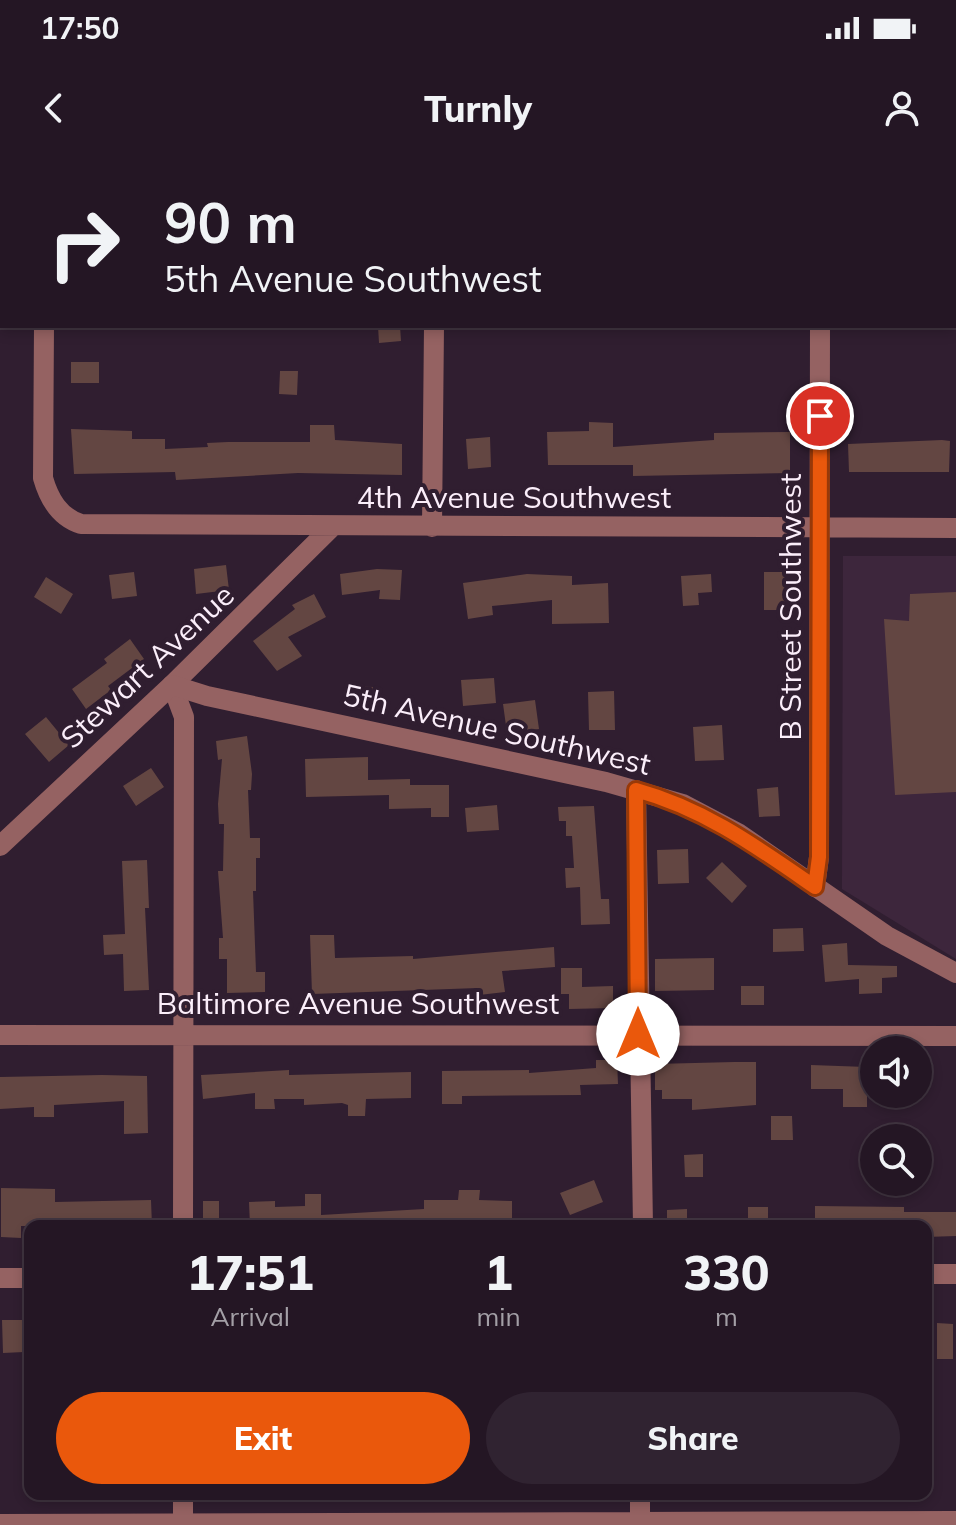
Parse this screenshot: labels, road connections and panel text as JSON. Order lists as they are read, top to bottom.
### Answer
{
  "streets": {
    "street": [
      "4th Avenue Southwest",
      "B Street Southwest",
      "Stewart Avenue",
      "5th Avenue Southwest",
      "Baltimore Avenue Southwest"
    ]
  },
  "crossings": [
    ["4th Avenue Southwest", "B Street Southwest"],
    ["4th Avenue Southwest", "Stewart Avenue"],
    ["B Street Southwest", "5th Avenue Southwest"],
    ["Stewart Avenue", "5th Avenue Southwest"]
  ],
  "page": {
    "status": "17:50",
    "header": "Turnly",
    "turn": ["90 m", "5th Avenue Southwest"],
    "eta": [
      "17:51",
      "Arrival",
      "1",
      "min",
      "330",
      "m"
    ],
    "buttons": ["Exit", "Share"]
  }
}
